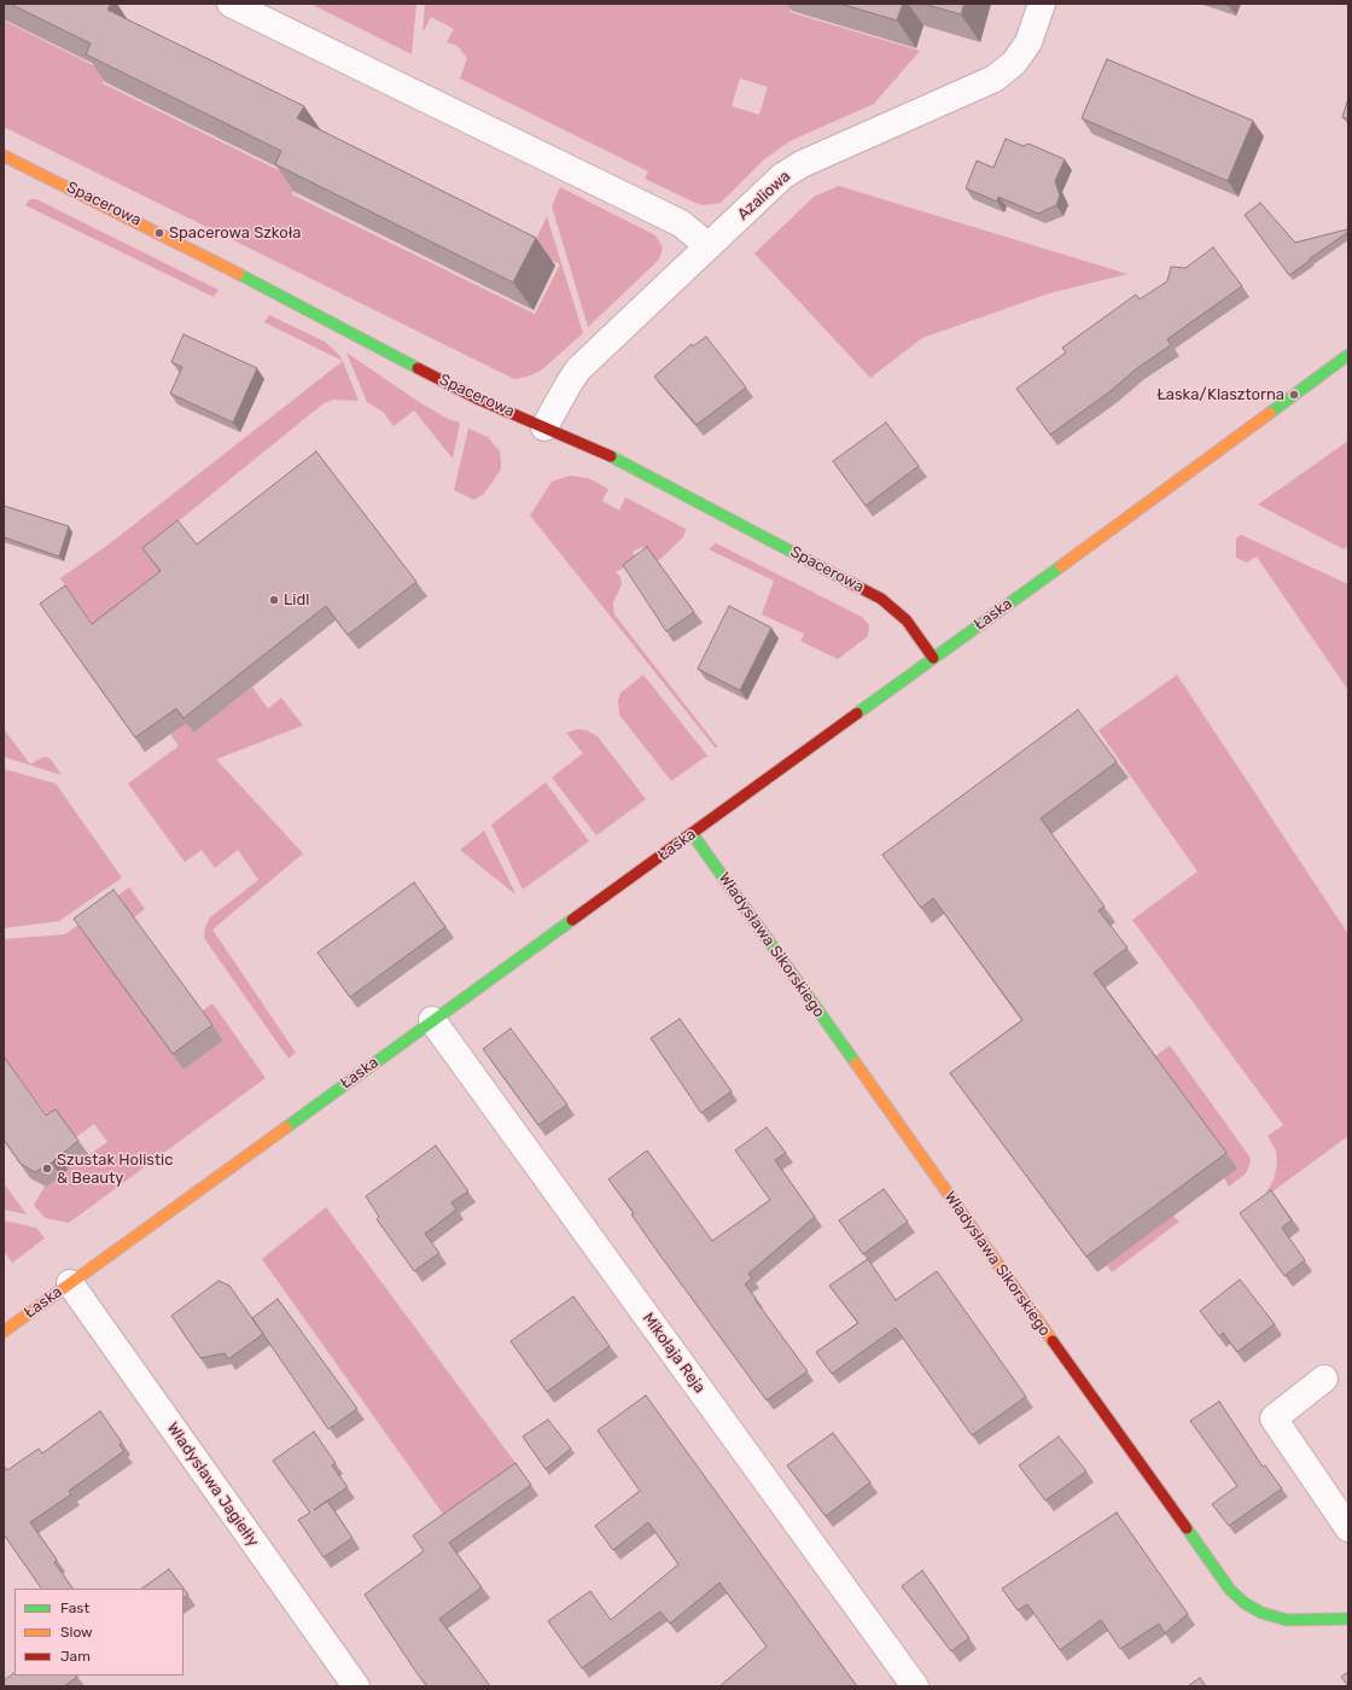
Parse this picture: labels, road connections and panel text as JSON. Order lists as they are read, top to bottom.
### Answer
{
  "streets": {
    "street": [
      "Azaliowa",
      "Spacerowa",
      "Łaska",
      "Władysława Sikorskiego",
      "Mikołaja Reja",
      "Władysława Jagiełły"
    ]
  },
  "crossings": [
    ["Azaliowa", "Spacerowa"],
    ["Spacerowa", "Łaska"],
    ["Łaska", "Władysława Sikorskiego"],
    ["Łaska", "Mikołaja Reja"],
    ["Łaska", "Władysława Jagiełły"]
  ],
  "places": [
    "Spacerowa Szkoła",
    "Łaska/Klasztorna",
    "Lidl",
    "Szustak Holistic & Beauty"
  ],
  "legend": ["Fast", "Slow", "Jam"]
}
